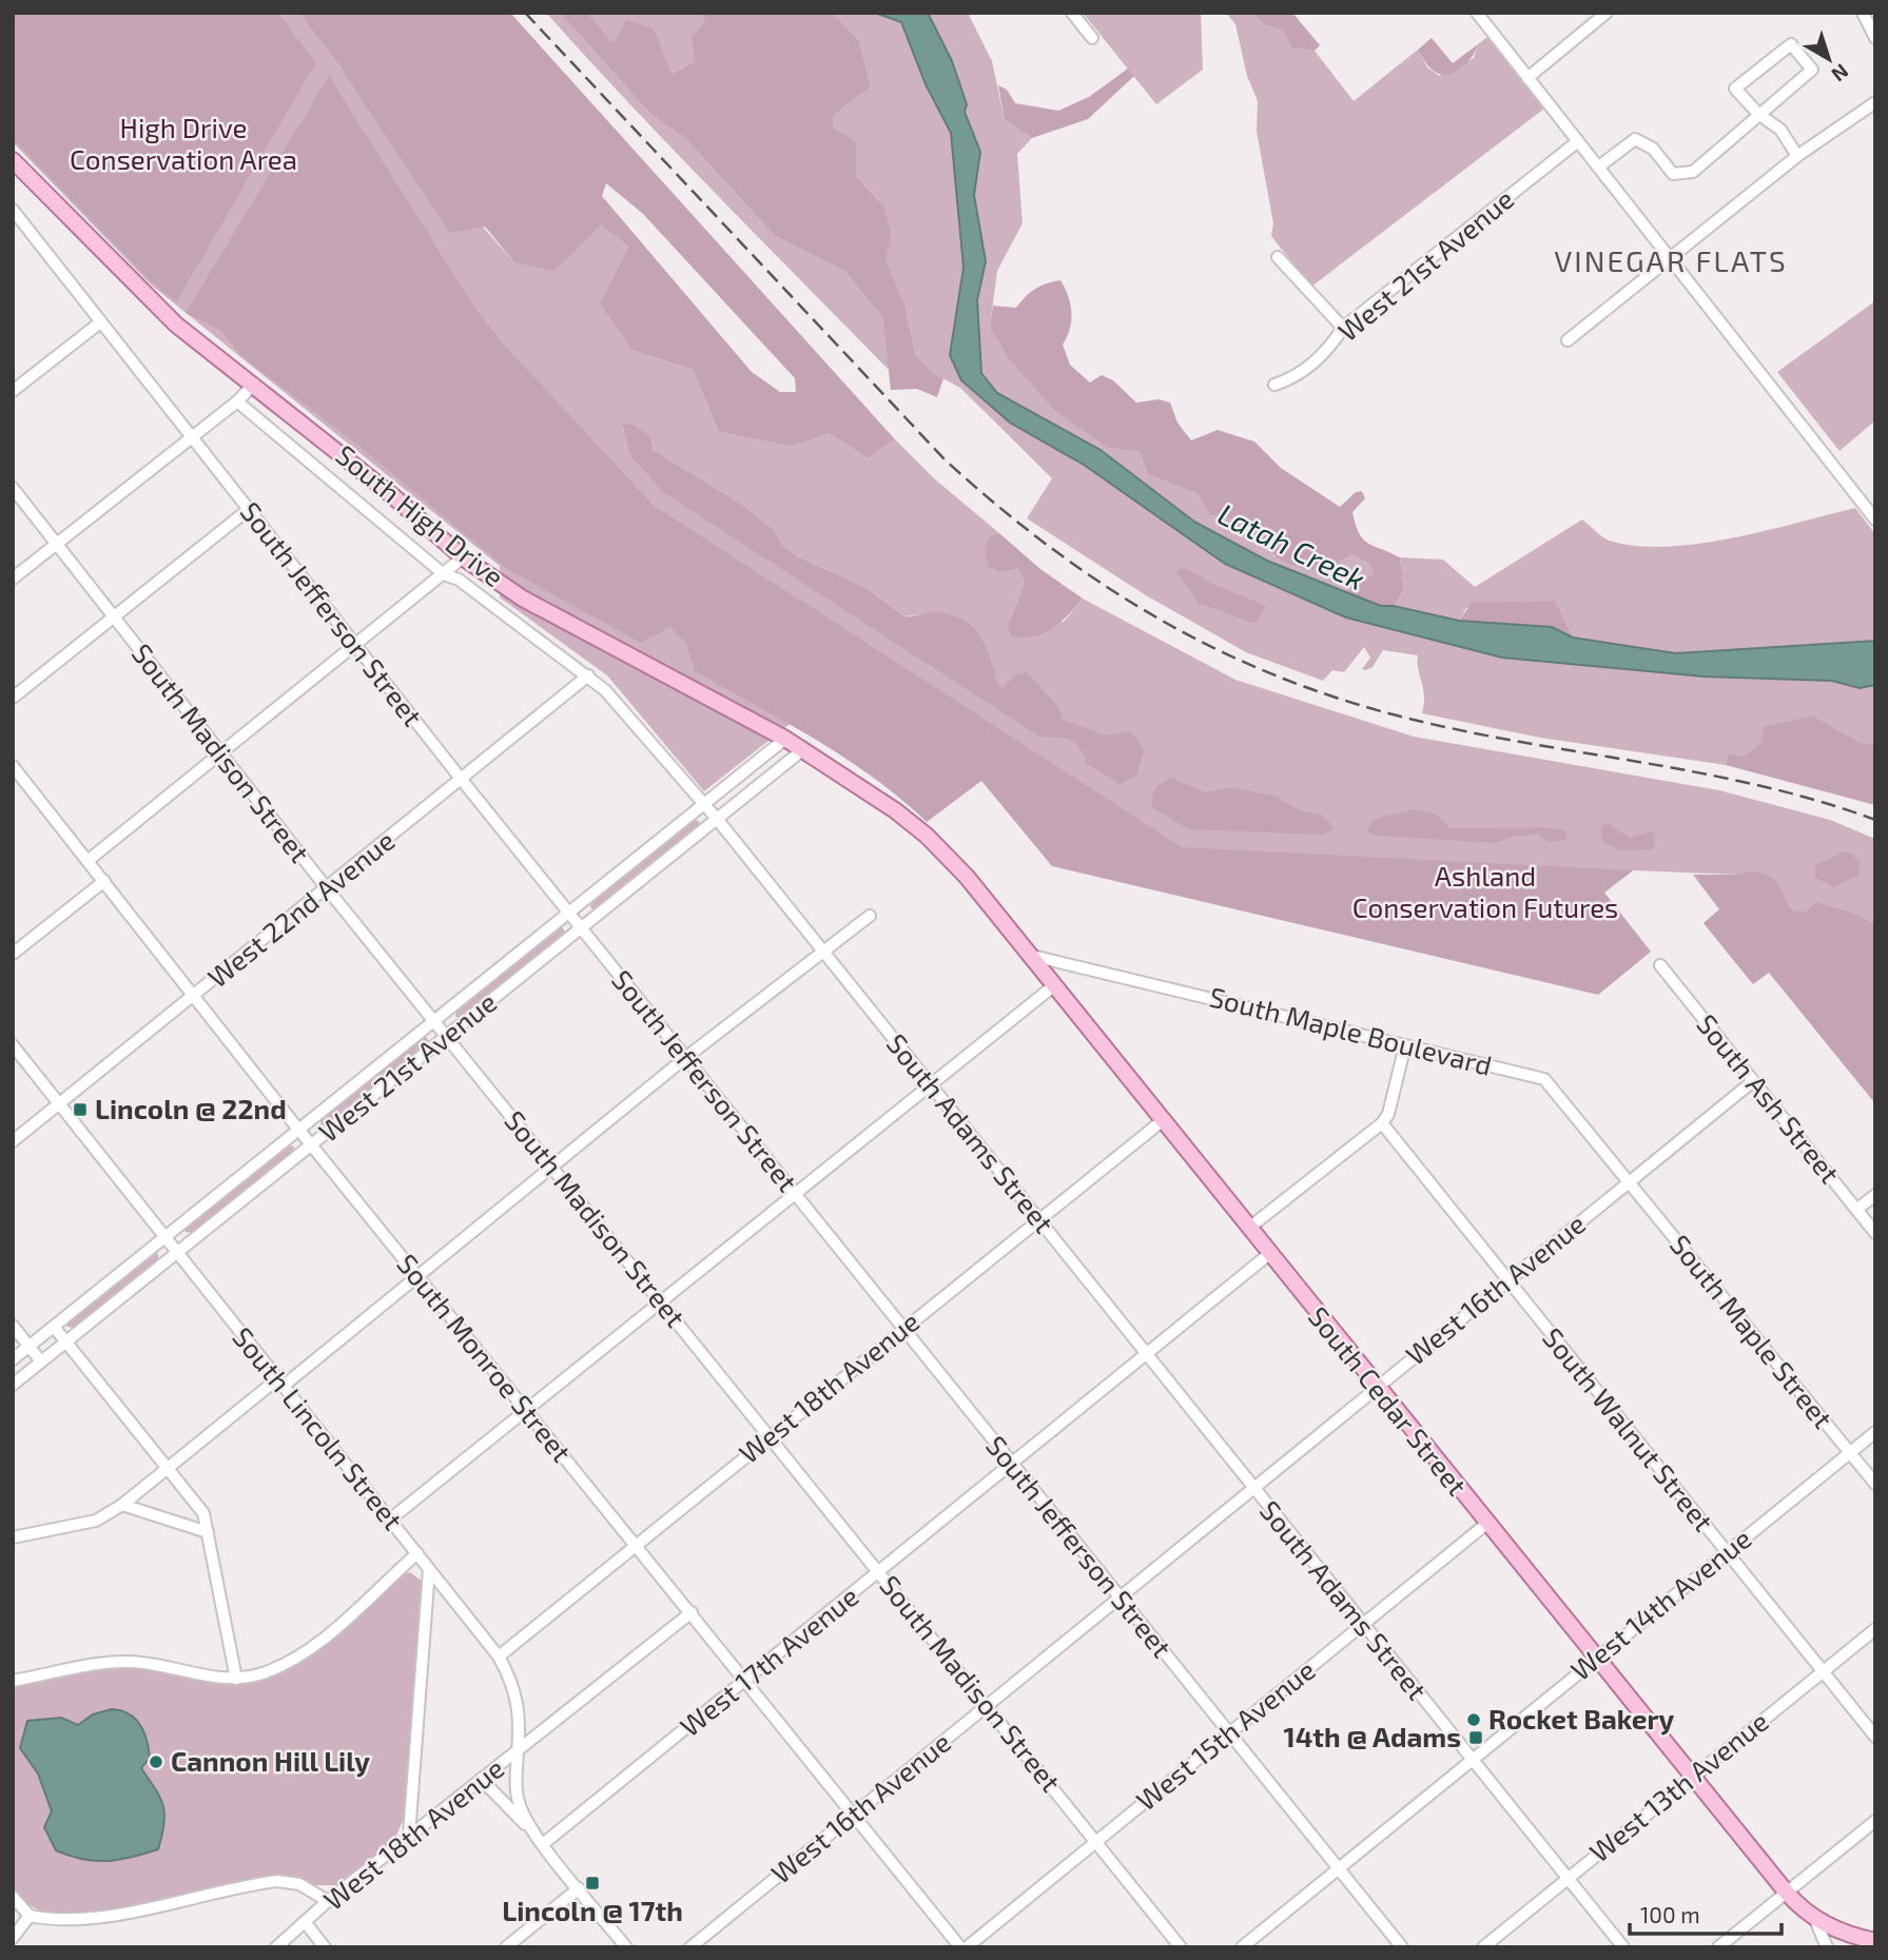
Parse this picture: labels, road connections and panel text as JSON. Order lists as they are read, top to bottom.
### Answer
{
  "streets": {
    "main road": ["South High Drive", "South Cedar Street"],
    "street": [
      "West 21st Avenue",
      "South Jefferson Street",
      "South Madison Street",
      "West 22nd Avenue",
      "South Maple Boulevard",
      "South Ash Street",
      "South Adams Street",
      "West 16th Avenue",
      "South Maple Street",
      "South Monroe Street",
      "West 18th Avenue",
      "South Lincoln Street",
      "South Walnut Street",
      "West 14th Avenue",
      "West 17th Avenue",
      "West 15th Avenue",
      "West 13th Avenue"
    ]
  },
  "crossings": [
    ["West 21st Avenue", "South High Drive"],
    ["West 21st Avenue", "South Jefferson Street"],
    ["West 21st Avenue", "South Madison Street"],
    ["West 21st Avenue", "South Adams Street"],
    ["West 21st Avenue", "South Monroe Street"],
    ["West 21st Avenue", "South Lincoln Street"],
    ["South High Drive", "South Cedar Street"],
    ["South Jefferson Street", "West 22nd Avenue"],
    ["South Jefferson Street", "West 16th Avenue"],
    ["South Jefferson Street", "West 18th Avenue"],
    ["South Jefferson Street", "West 14th Avenue"],
    ["South Jefferson Street", "West 17th Avenue"],
    ["South Jefferson Street", "West 15th Avenue"],
    ["South Madison Street", "West 22nd Avenue"],
    ["South Madison Street", "West 16th Avenue"],
    ["South Madison Street", "West 18th Avenue"],
    ["South Madison Street", "West 17th Avenue"],
    ["South Madison Street", "West 15th Avenue"],
    ["West 22nd Avenue", "South Adams Street"],
    ["West 22nd Avenue", "South Monroe Street"],
    ["West 22nd Avenue", "South Lincoln Street"],
    ["South Maple Boulevard", "West 16th Avenue"],
    ["South Maple Boulevard", "South Maple Street"],
    ["South Maple Boulevard", "South Cedar Street"],
    ["South Ash Street", "West 16th Avenue"],
    ["South Adams Street", "West 16th Avenue"],
    ["South Adams Street", "West 18th Avenue"],
    ["South Adams Street", "West 14th Avenue"],
    ["South Adams Street", "West 17th Avenue"],
    ["South Adams Street", "West 15th Avenue"],
    ["South Adams Street", "West 13th Avenue"],
    ["West 16th Avenue", "South Maple Street"],
    ["West 16th Avenue", "South Monroe Street"],
    ["West 16th Avenue", "South Cedar Street"],
    ["West 16th Avenue", "South Walnut Street"],
    ["South Maple Street", "West 14th Avenue"],
    ["South Monroe Street", "West 18th Avenue"],
    ["South Monroe Street", "West 17th Avenue"],
    ["West 18th Avenue", "South Cedar Street"],
    ["West 18th Avenue", "South Lincoln Street"],
    ["South Cedar Street", "West 14th Avenue"],
    ["South Cedar Street", "West 17th Avenue"],
    ["South Cedar Street", "West 15th Avenue"],
    ["South Cedar Street", "West 13th Avenue"],
    ["South Lincoln Street", "West 17th Avenue"],
    ["South Walnut Street", "West 14th Avenue"],
    ["South Walnut Street", "West 13th Avenue"]
  ],
  "districts": ["VINEGAR FLATS"],
  "water": ["Latah Creek"],
  "parks": ["High Drive Conservation Area", "Ashland Conservation Futures"],
  "places": {
    "transit": ["Lincoln @ 22nd", "14th @ Adams", "Lincoln @ 17th"],
    "other": ["Rocket Bakery", "Cannon Hill Lily"]
  },
  "scale_bar": "100 m",
  "north": "bottom right"
}
